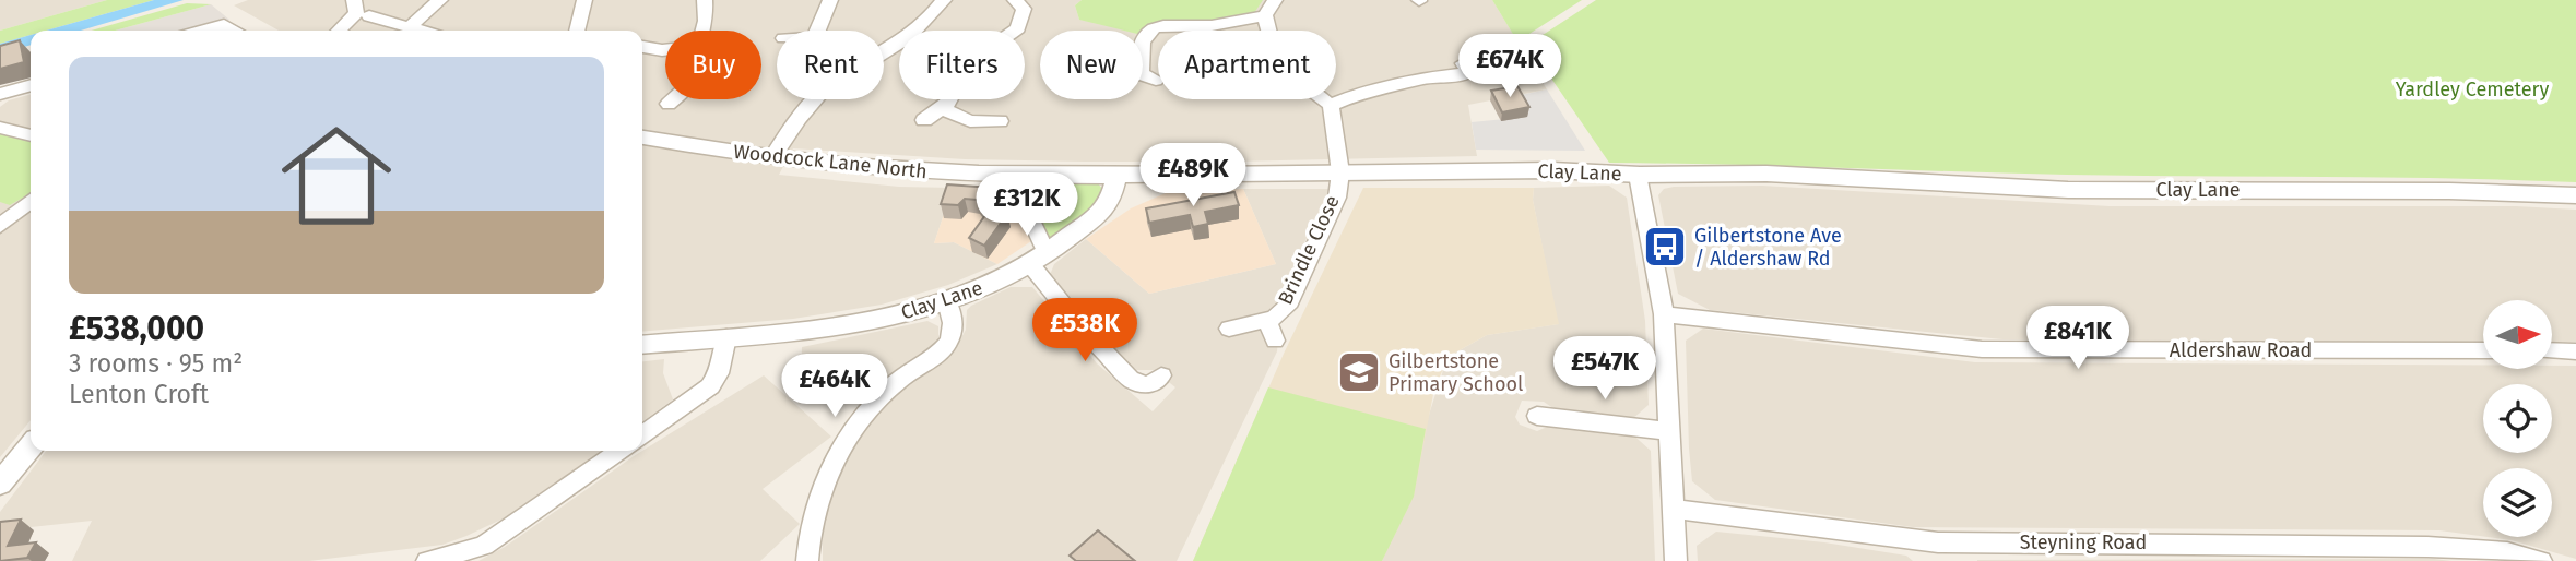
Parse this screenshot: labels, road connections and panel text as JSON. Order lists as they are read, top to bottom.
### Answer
{
  "streets": {
    "street": [
      "Woodcock Lane North",
      "Clay Lane",
      "Brindle Close",
      "Aldershaw Road",
      "Steyning Road"
    ]
  },
  "crossings": [
    ["Woodcock Lane North", "Clay Lane"],
    ["Clay Lane", "Brindle Close"]
  ],
  "parks": ["Yardley Cemetery"],
  "places": {
    "bus stop": ["Gilbertstone Ave / Aldershaw Rd"],
    "school or university": ["Gilbertstone Primary School"]
  },
  "north": "right",
  "page": {
    "chip": [
      "Buy",
      "Rent",
      "Filters",
      "New",
      "Apartment"
    ],
    "list": [
      {
        "name": "£538,000",
        "note": "3 rooms · 95 m² · Lenton Croft"
      }
    ],
    "price": [
      "£674K",
      "£489K",
      "£312K",
      "£538K",
      "£841K",
      "£547K",
      "£464K"
    ]
  }
}
